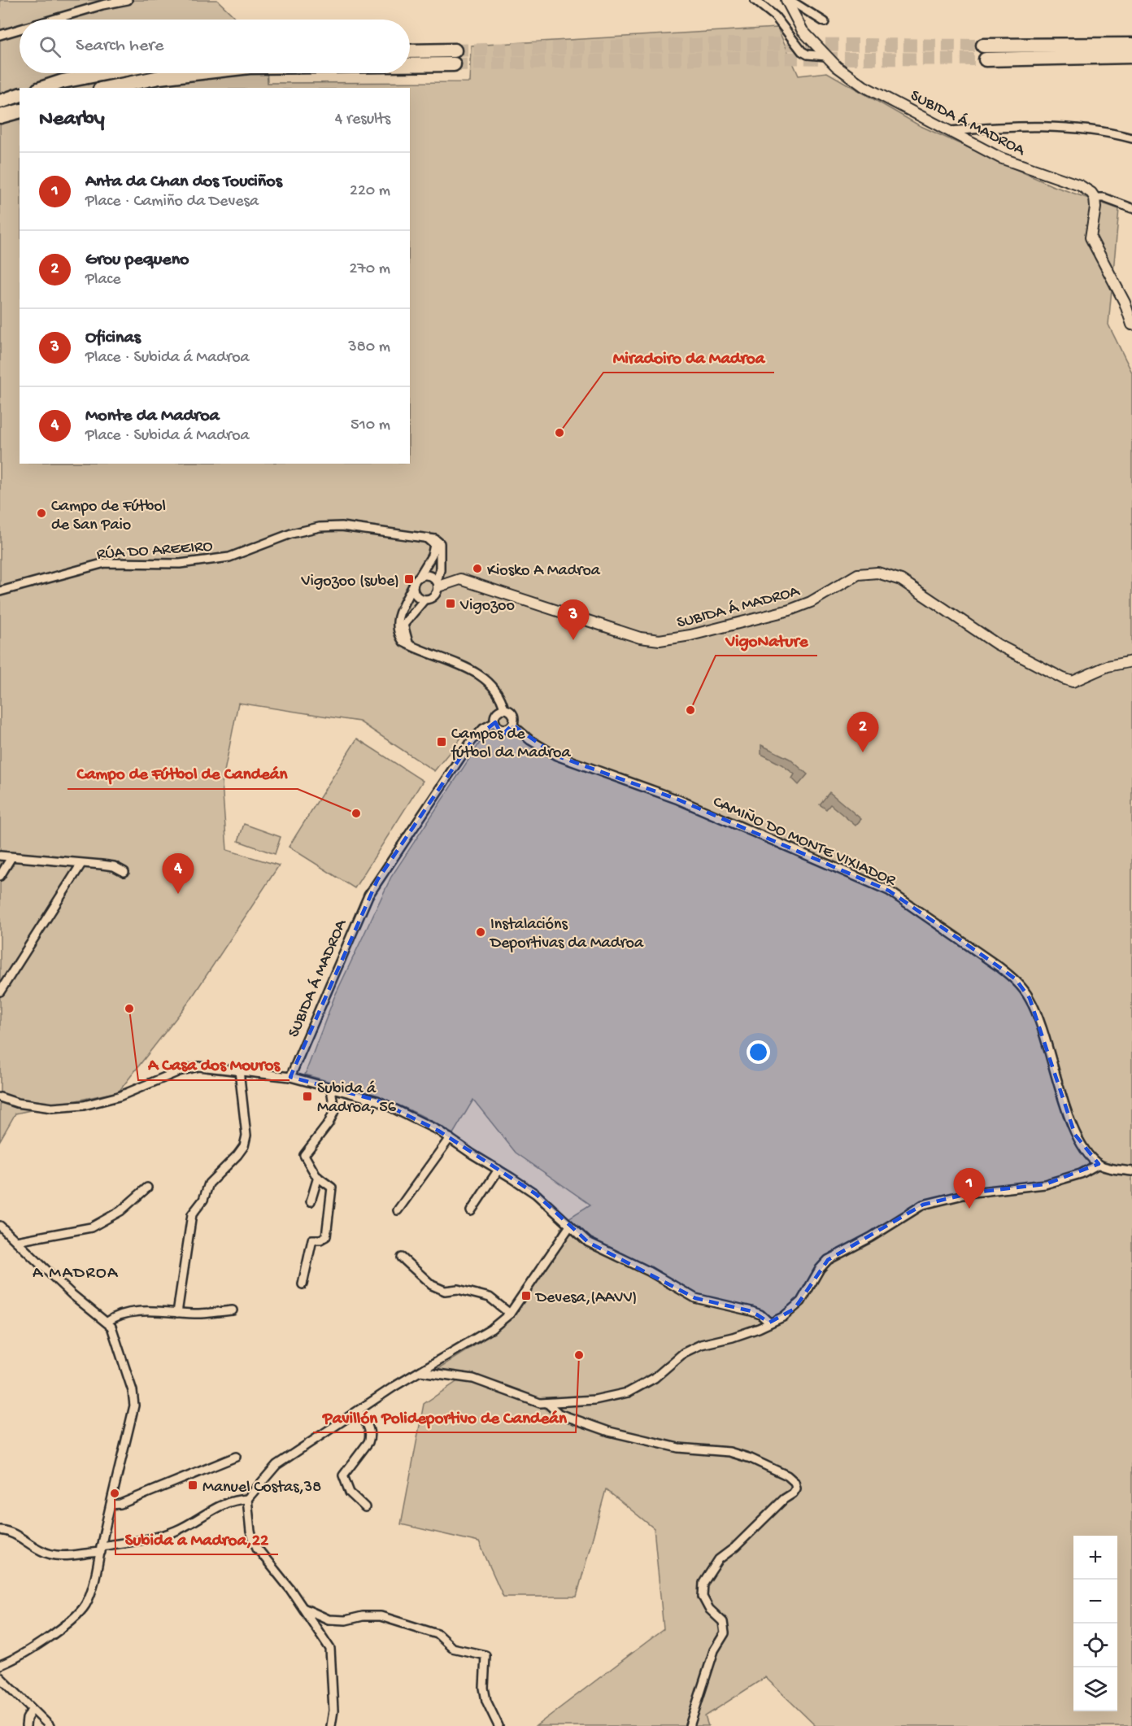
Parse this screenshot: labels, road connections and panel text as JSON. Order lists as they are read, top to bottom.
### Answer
{
  "streets": {
    "street": ["SUBIDA Á MADROA", "RÚA DO AREEIRO", "CAMIÑO DO MONTE VIXIADOR"]
  },
  "crossings": [
    ["SUBIDA Á MADROA", "CAMIÑO DO MONTE VIXIADOR"]
  ],
  "districts": ["A MADROA"],
  "places": {
    "other": [
      "Miradoiro da Madroa",
      "Campo de Fútbol de San Paio",
      "Kiosko A Madroa",
      "VigoNature",
      "Campo de Fútbol de Candeán",
      "Instalacións Deportivas da Madroa",
      "A Casa dos Mouros",
      "Pavillón Polideportivo de Candeán",
      "Subida a Madroa,22"
    ],
    "transit": [
      "Vigozoo (sube)",
      "Vigozoo",
      "Campos de fútbol da Madroa",
      "Subida á Madroa, 56",
      "Devesa,(AAVV)",
      "Manuel Costas,38"
    ]
  },
  "page": {
    "search": "Search here",
    "heading": ["Nearby", "4 results"],
    "list": [
      {
        "mark": "1",
        "name": "Anta da Chan dos Touciños",
        "note": "Place · Camiño da Devesa",
        "value": "220 m"
      },
      {
        "mark": "2",
        "name": "Grou pequeno",
        "note": "Place",
        "value": "270 m"
      },
      {
        "mark": "3",
        "name": "Oficinas",
        "note": "Place · Subida á Madroa",
        "value": "380 m"
      },
      {
        "mark": "4",
        "name": "Monte da Madroa",
        "note": "Place · Subida á Madroa",
        "value": "510 m"
      }
    ],
    "pins": [
      "3",
      "2",
      "4",
      "1"
    ],
    "map_buttons": ["+", "−"]
  }
}
